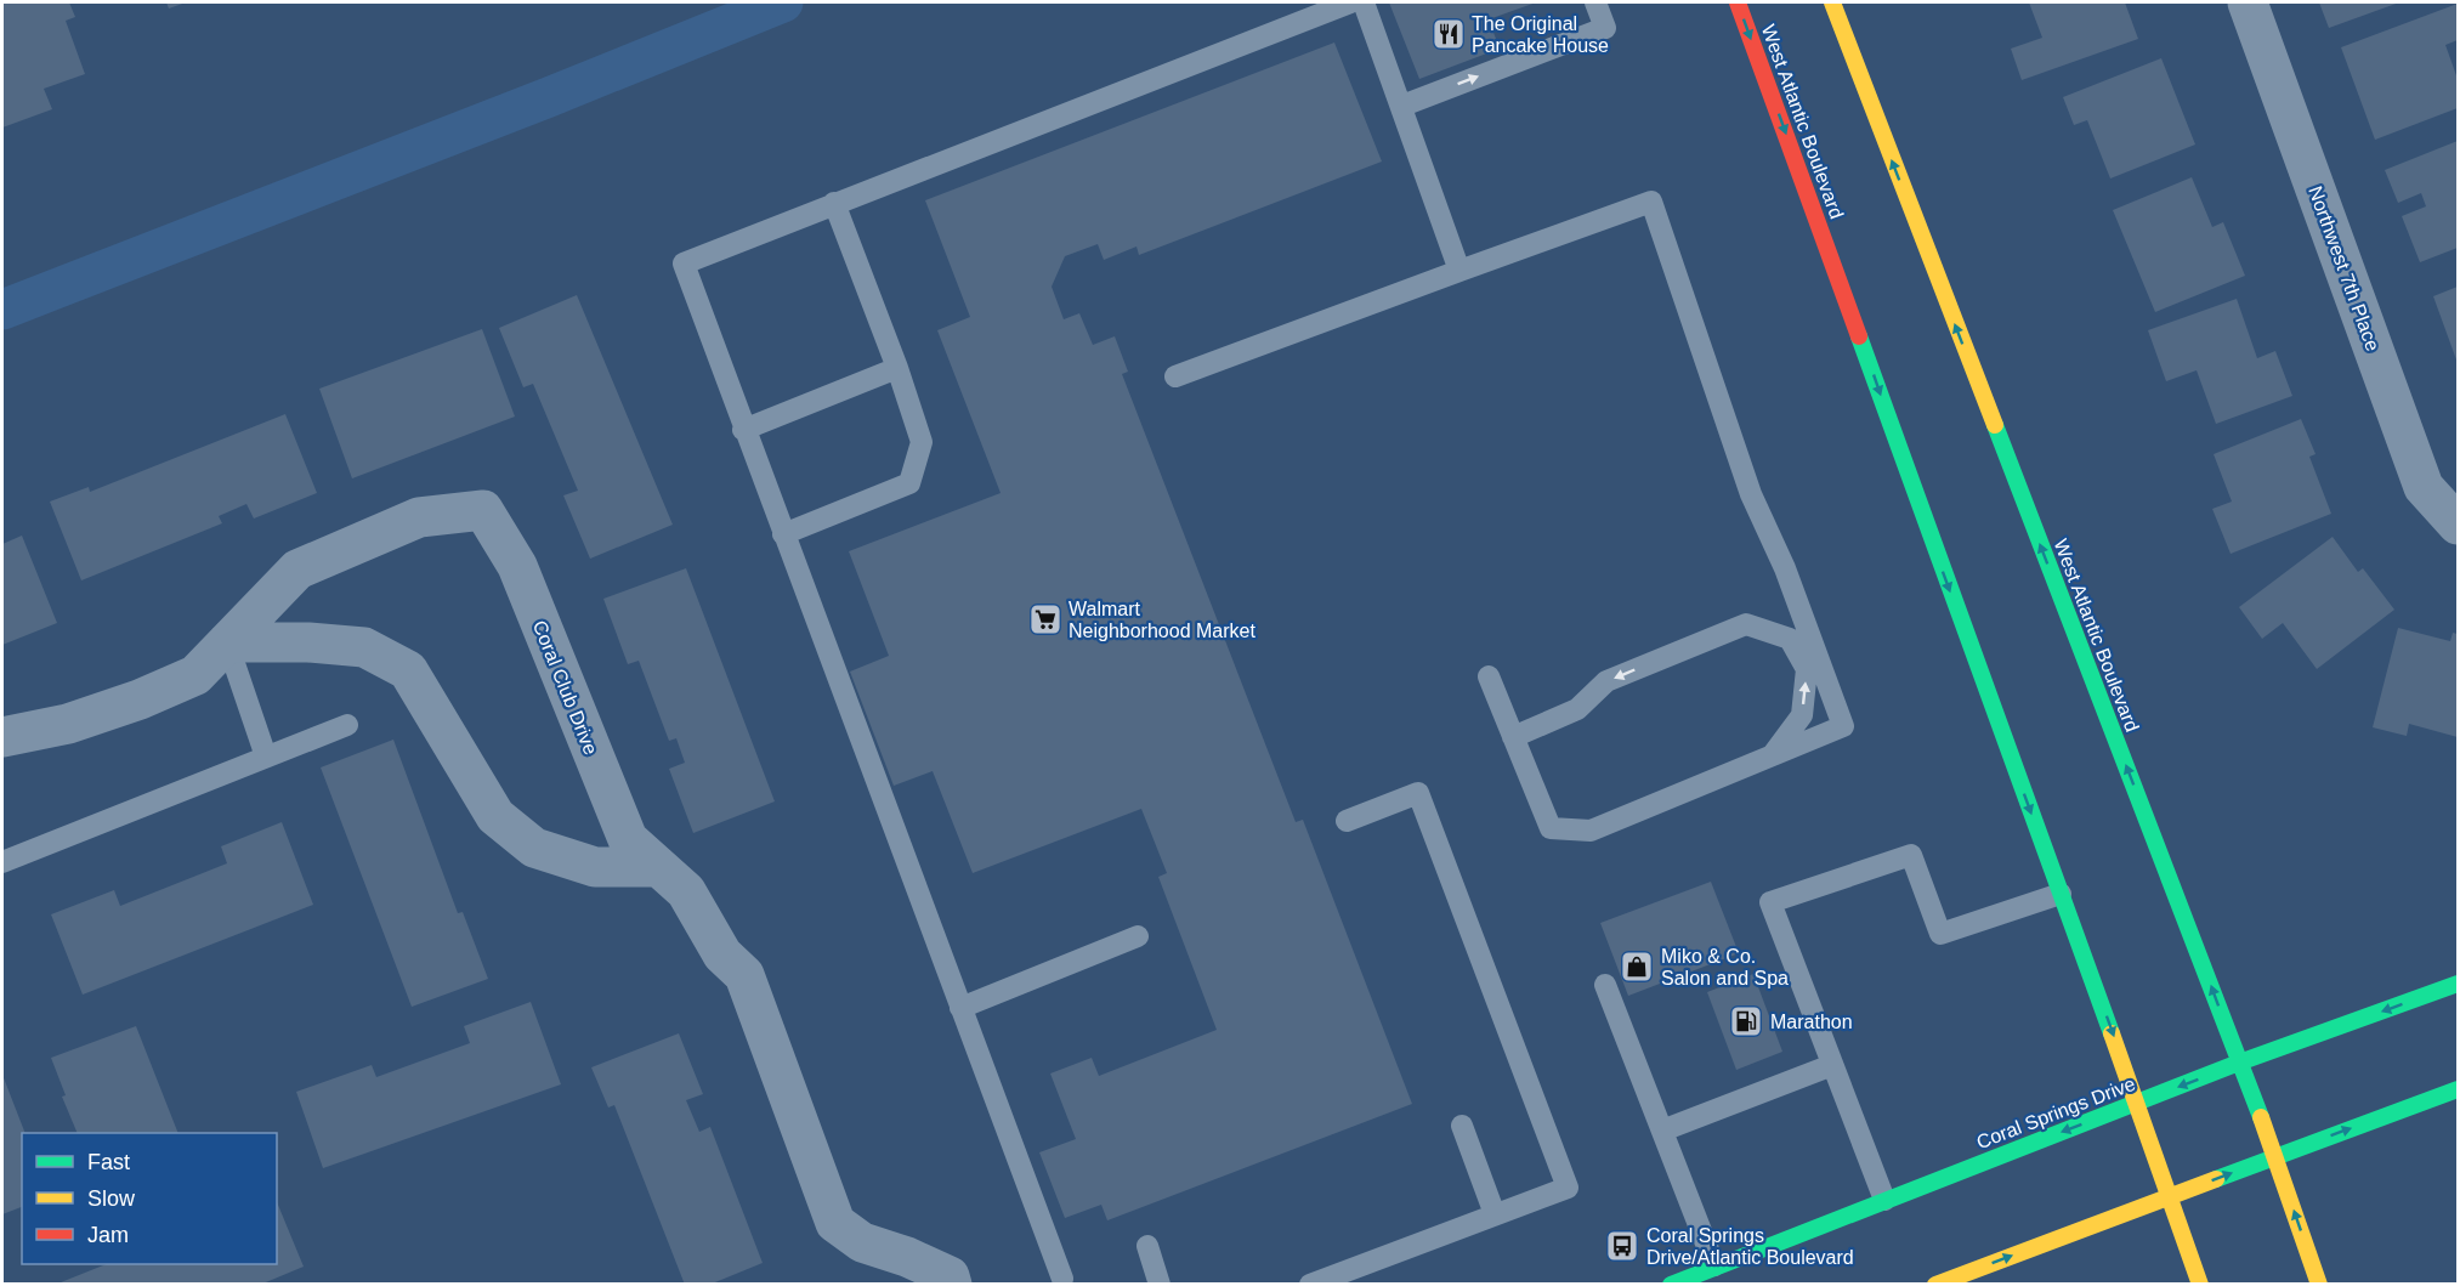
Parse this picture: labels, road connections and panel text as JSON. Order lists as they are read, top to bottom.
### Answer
{
  "streets": {
    "main road": ["West Atlantic Boulevard", "Coral Springs Drive"],
    "street": ["Northwest 7th Place", "Coral Club Drive"]
  },
  "crossings": [
    ["West Atlantic Boulevard", "Coral Springs Drive"]
  ],
  "places": {
    "restaurant": ["The Original Pancake House"],
    "supermarket": ["Walmart Neighborhood Market"],
    "shop": ["Miko & Co. Salon and Spa"],
    "fuel station": ["Marathon"],
    "bus stop": ["Coral Springs Drive/Atlantic Boulevard"]
  },
  "legend": ["Fast", "Slow", "Jam"]
}
